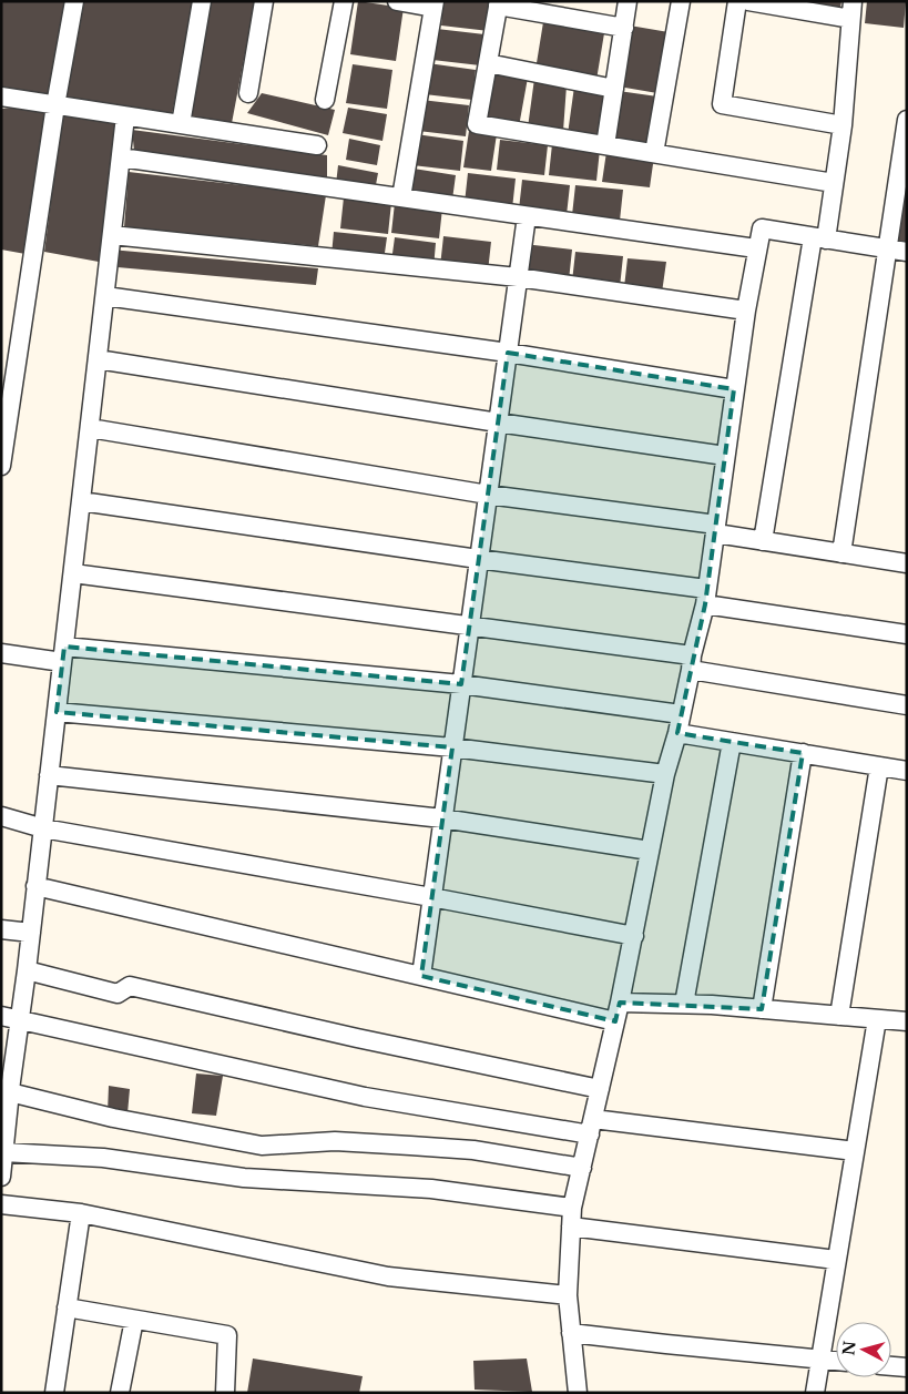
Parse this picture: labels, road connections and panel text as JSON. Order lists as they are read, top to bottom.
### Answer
{
  "north": "left"
}
